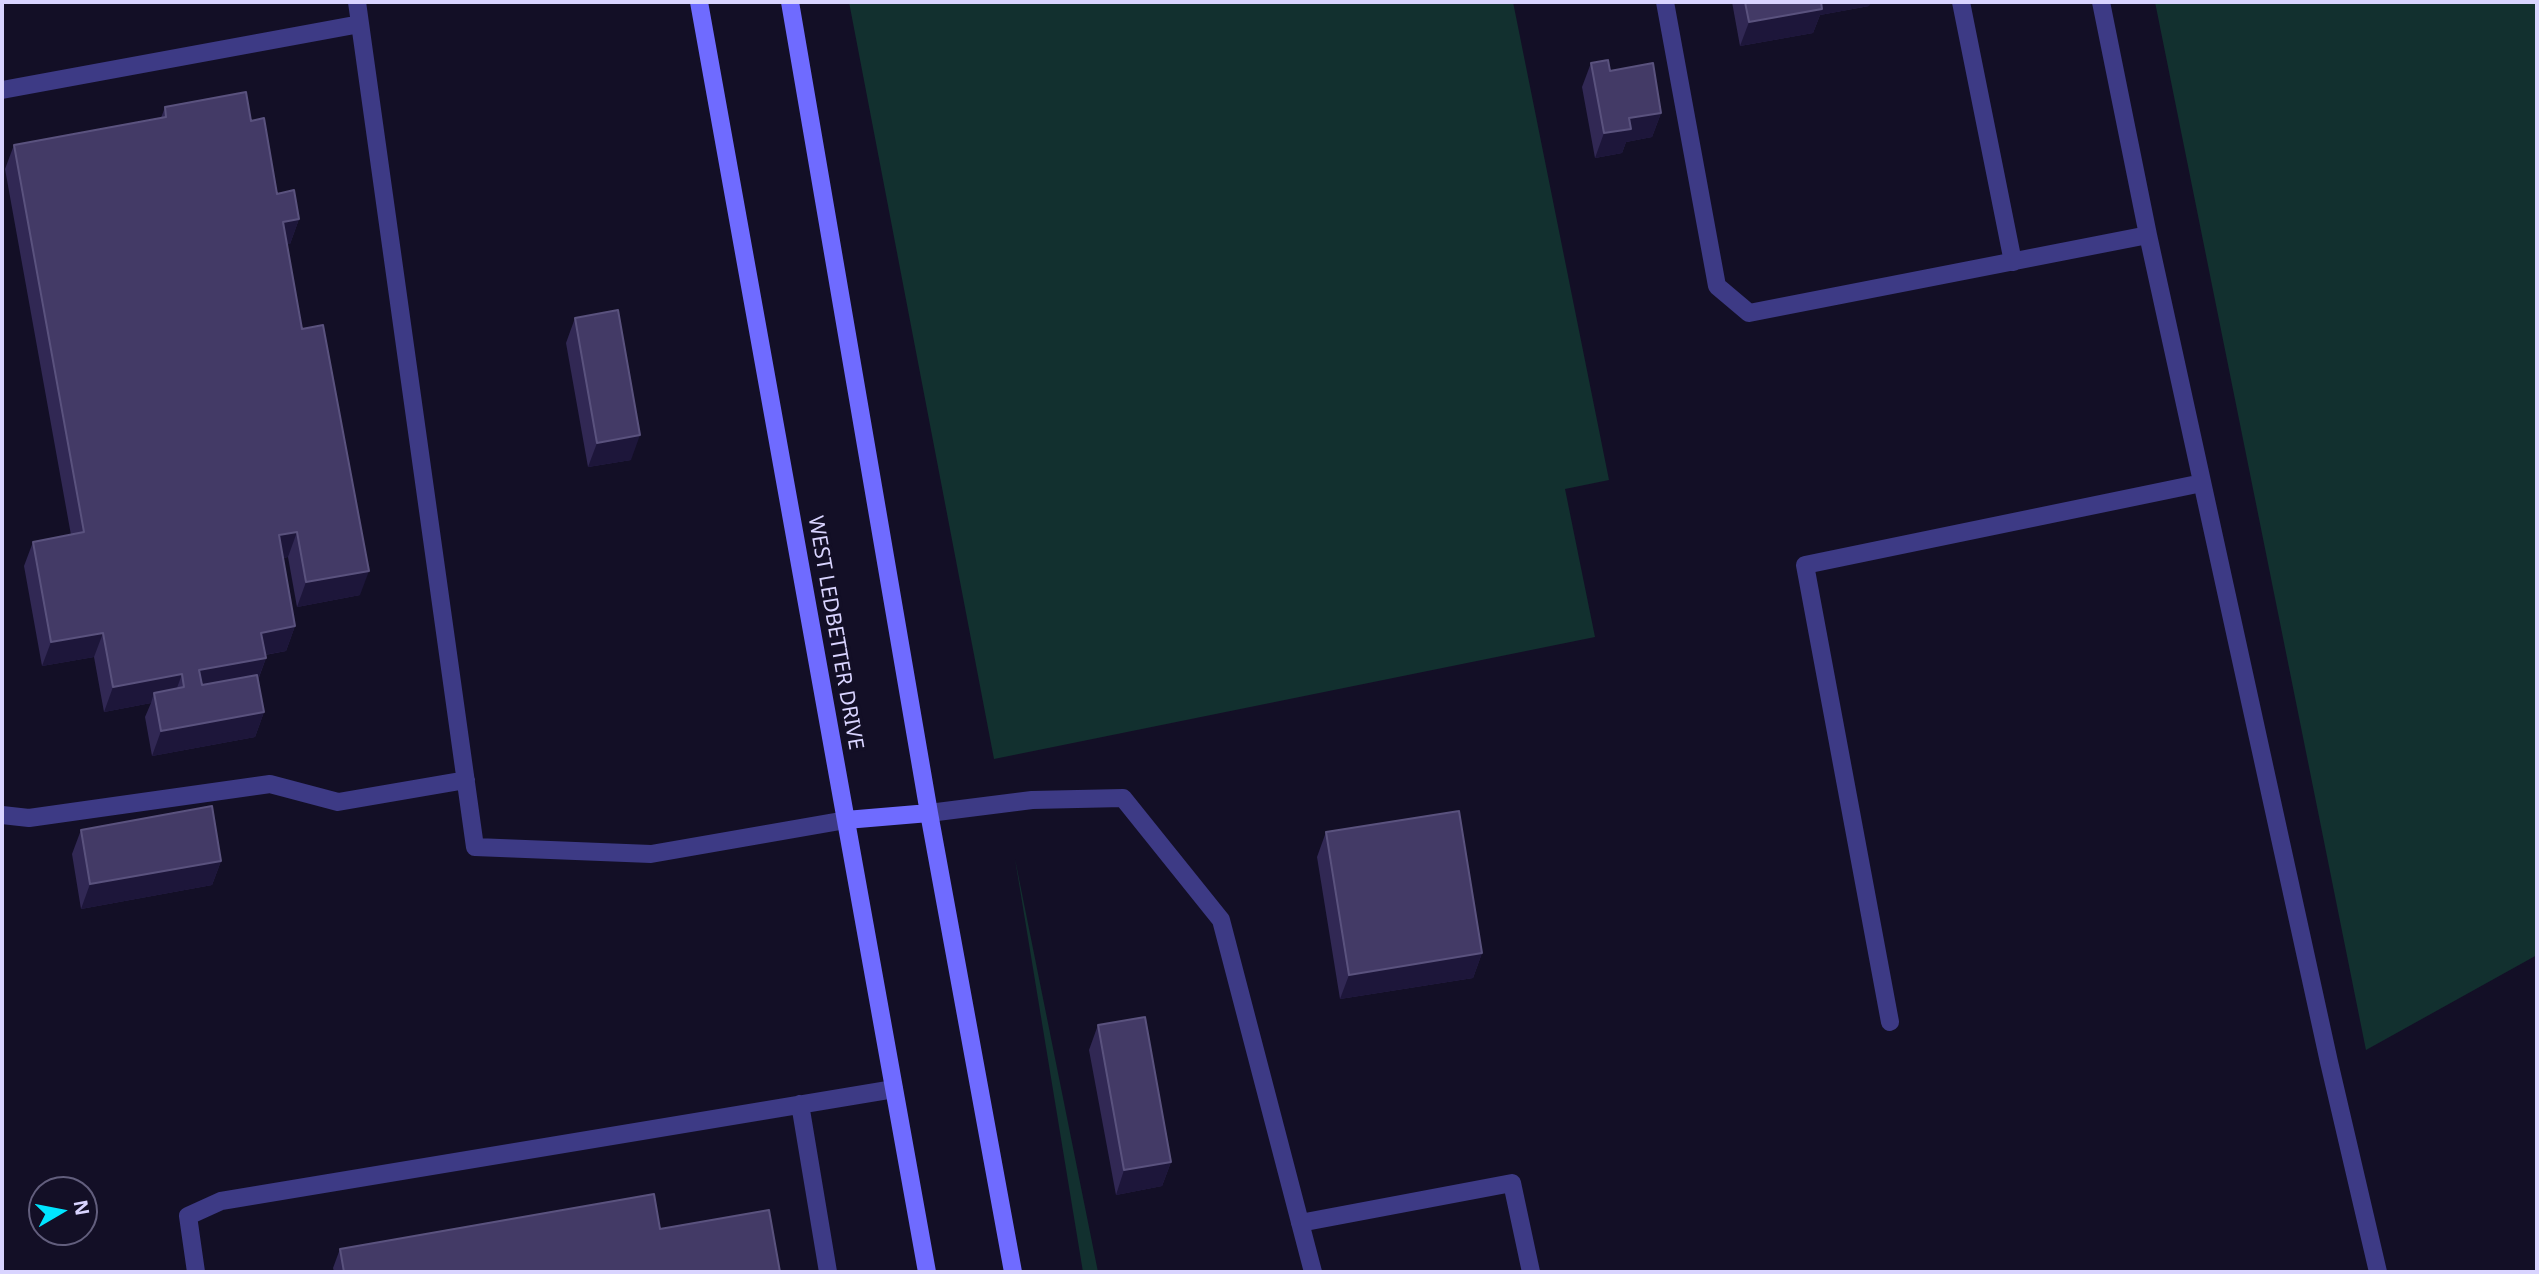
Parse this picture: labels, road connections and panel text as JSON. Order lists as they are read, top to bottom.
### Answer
{
  "streets": {
    "main road": ["WEST LEDBETTER DRIVE"]
  },
  "north": "right"
}
